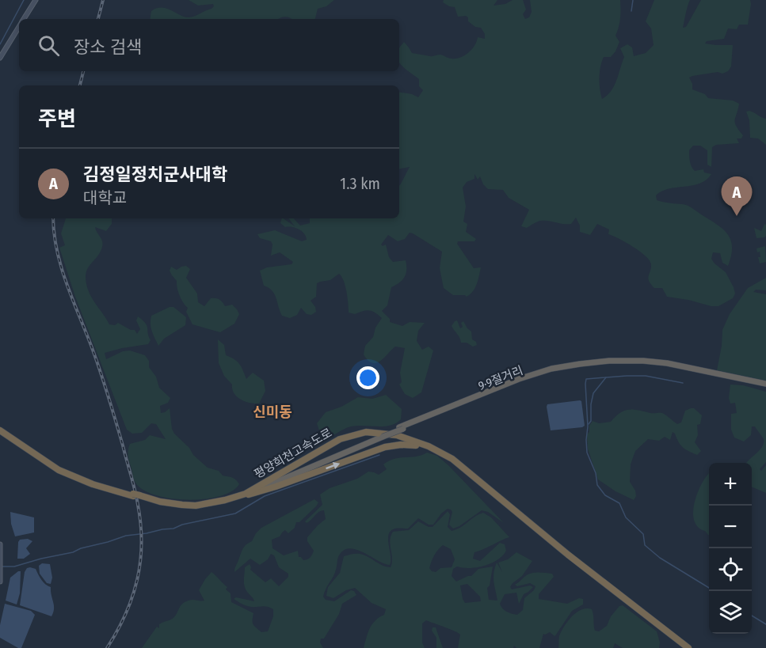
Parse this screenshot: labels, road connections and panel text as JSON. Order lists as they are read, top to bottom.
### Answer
{
  "streets": {
    "highway": ["9·9절거리", "평양희천고속도로"]
  },
  "crossings": [
    ["9·9절거리", "평양희천고속도로"]
  ],
  "one_way": ["평양희천고속도로"],
  "districts": ["신미동"],
  "page": {
    "search": "장소 검색",
    "heading": "주변",
    "list": [
      {
        "mark": "A",
        "name": "김정일정치군사대학",
        "note": "대학교",
        "value": "1.3 km"
      }
    ],
    "pins": "A",
    "map_buttons": ["+", "−"]
  }
}
